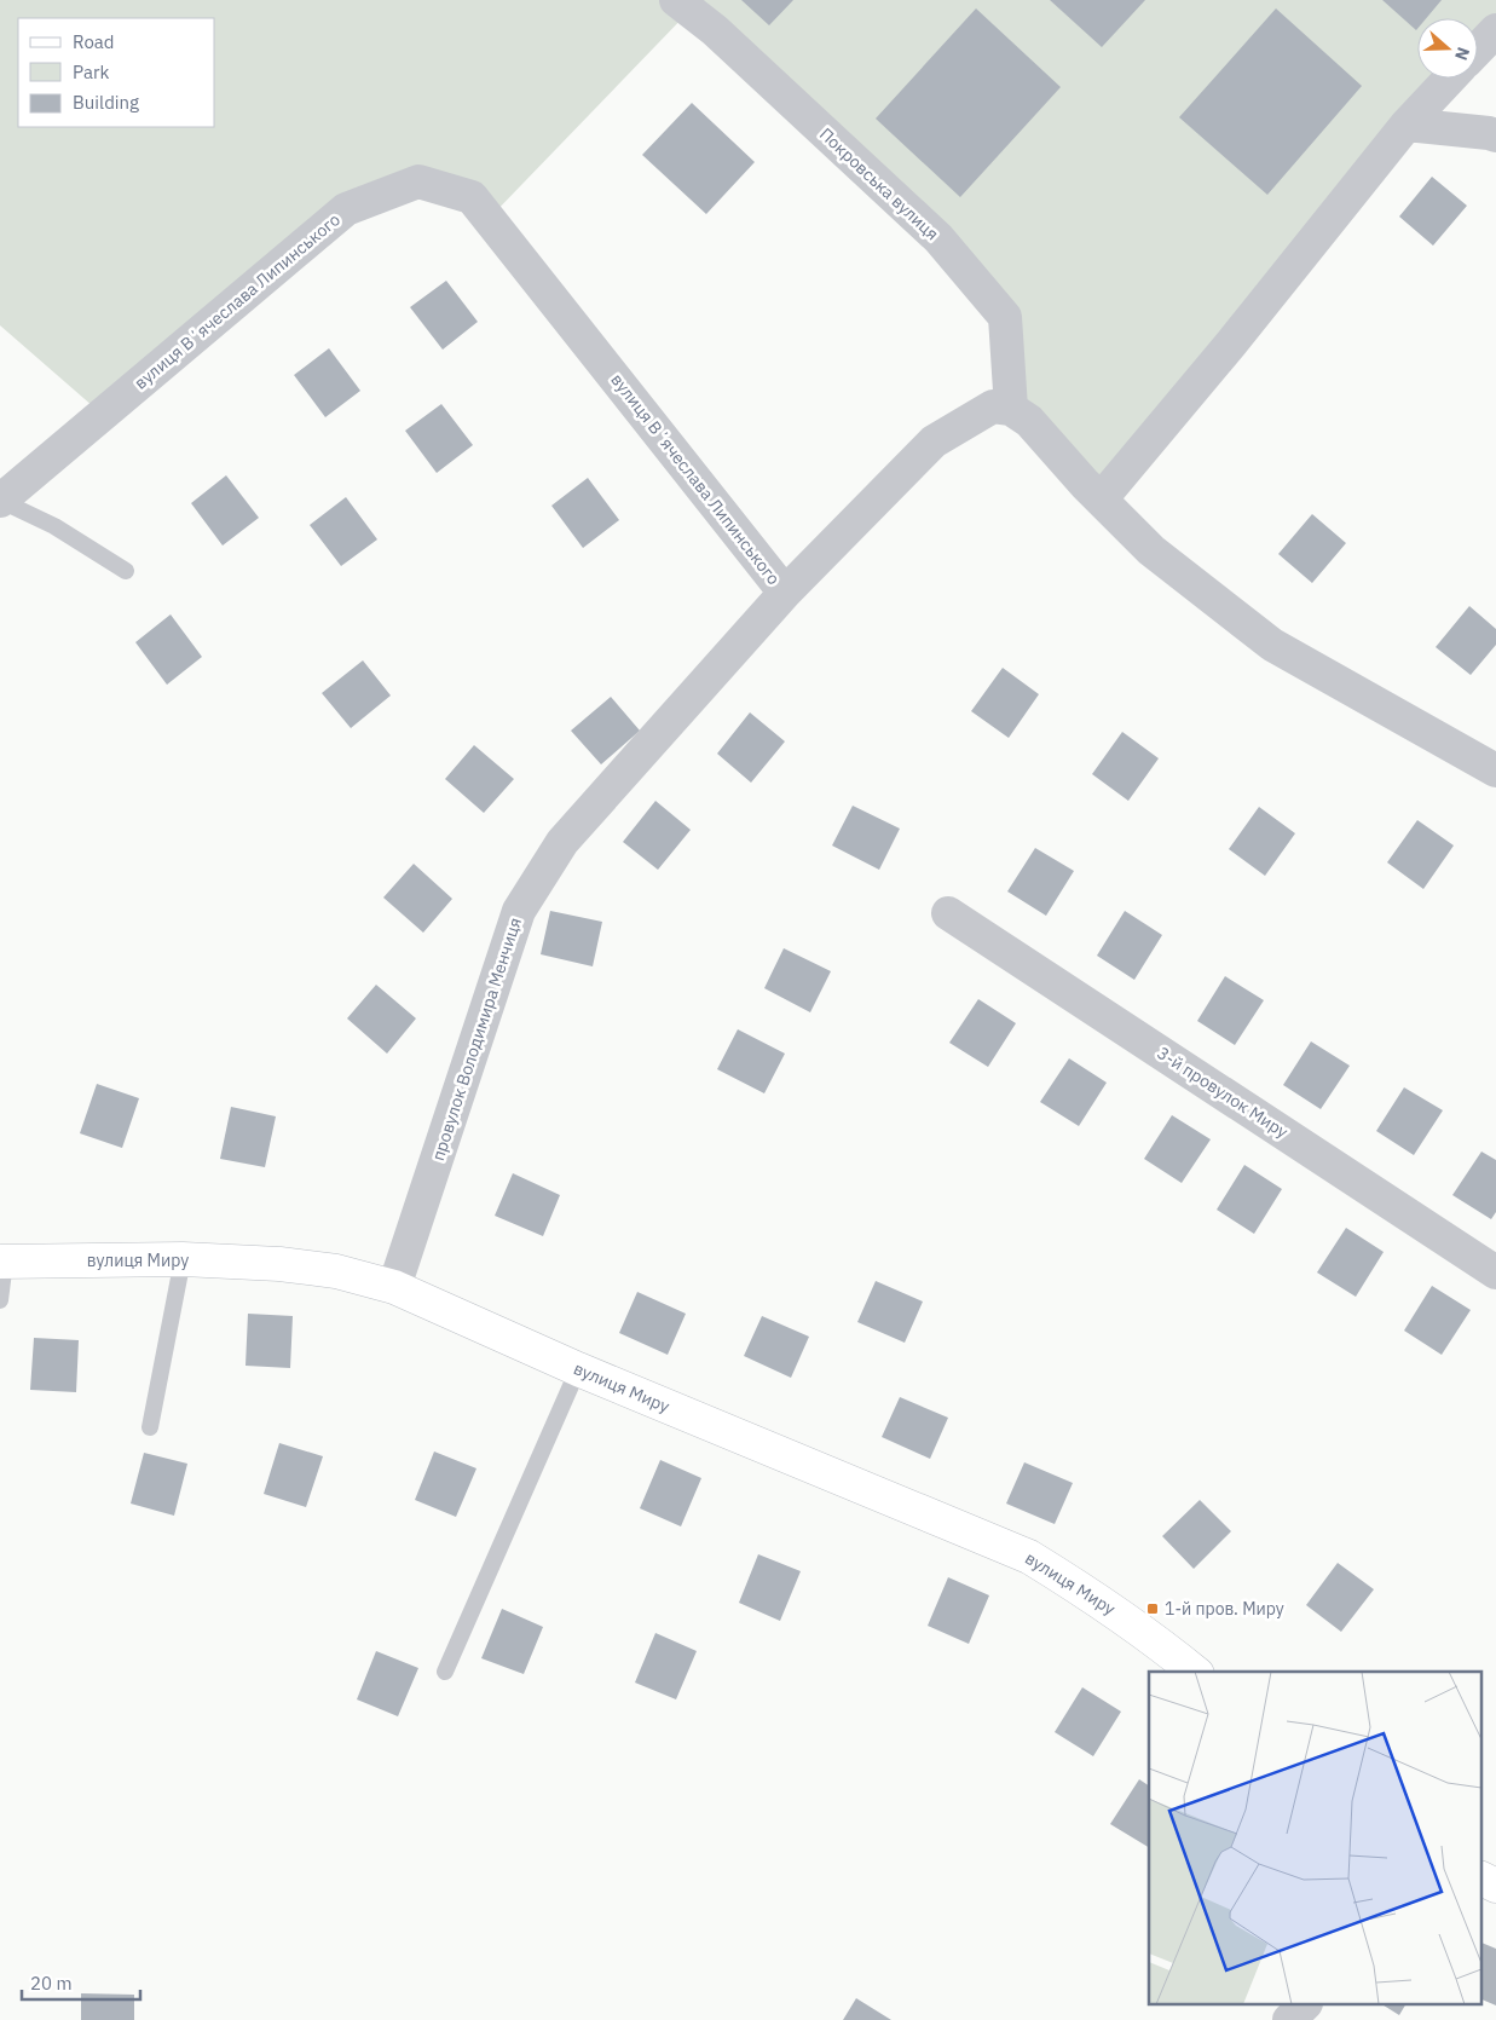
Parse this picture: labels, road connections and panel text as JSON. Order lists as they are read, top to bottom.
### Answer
{
  "streets": {
    "street": [
      "Покровська вулиця",
      "вулиця Вʼячеслава Липинського",
      "провулок Володимира Менчиця",
      "3-й провулок Миру",
      "вулиця Миру"
    ]
  },
  "crossings": [
    ["Покровська вулиця", "вулиця Вʼячеслава Липинського"],
    ["вулиця Вʼячеслава Липинського", "провулок Володимира Менчиця"],
    ["провулок Володимира Менчиця", "вулиця Миру"]
  ],
  "places": {
    "transit": ["1-й пров. Миру"]
  },
  "legend": ["Road", "Park", "Building"],
  "scale_bar": "20 m",
  "north": "right"
}
